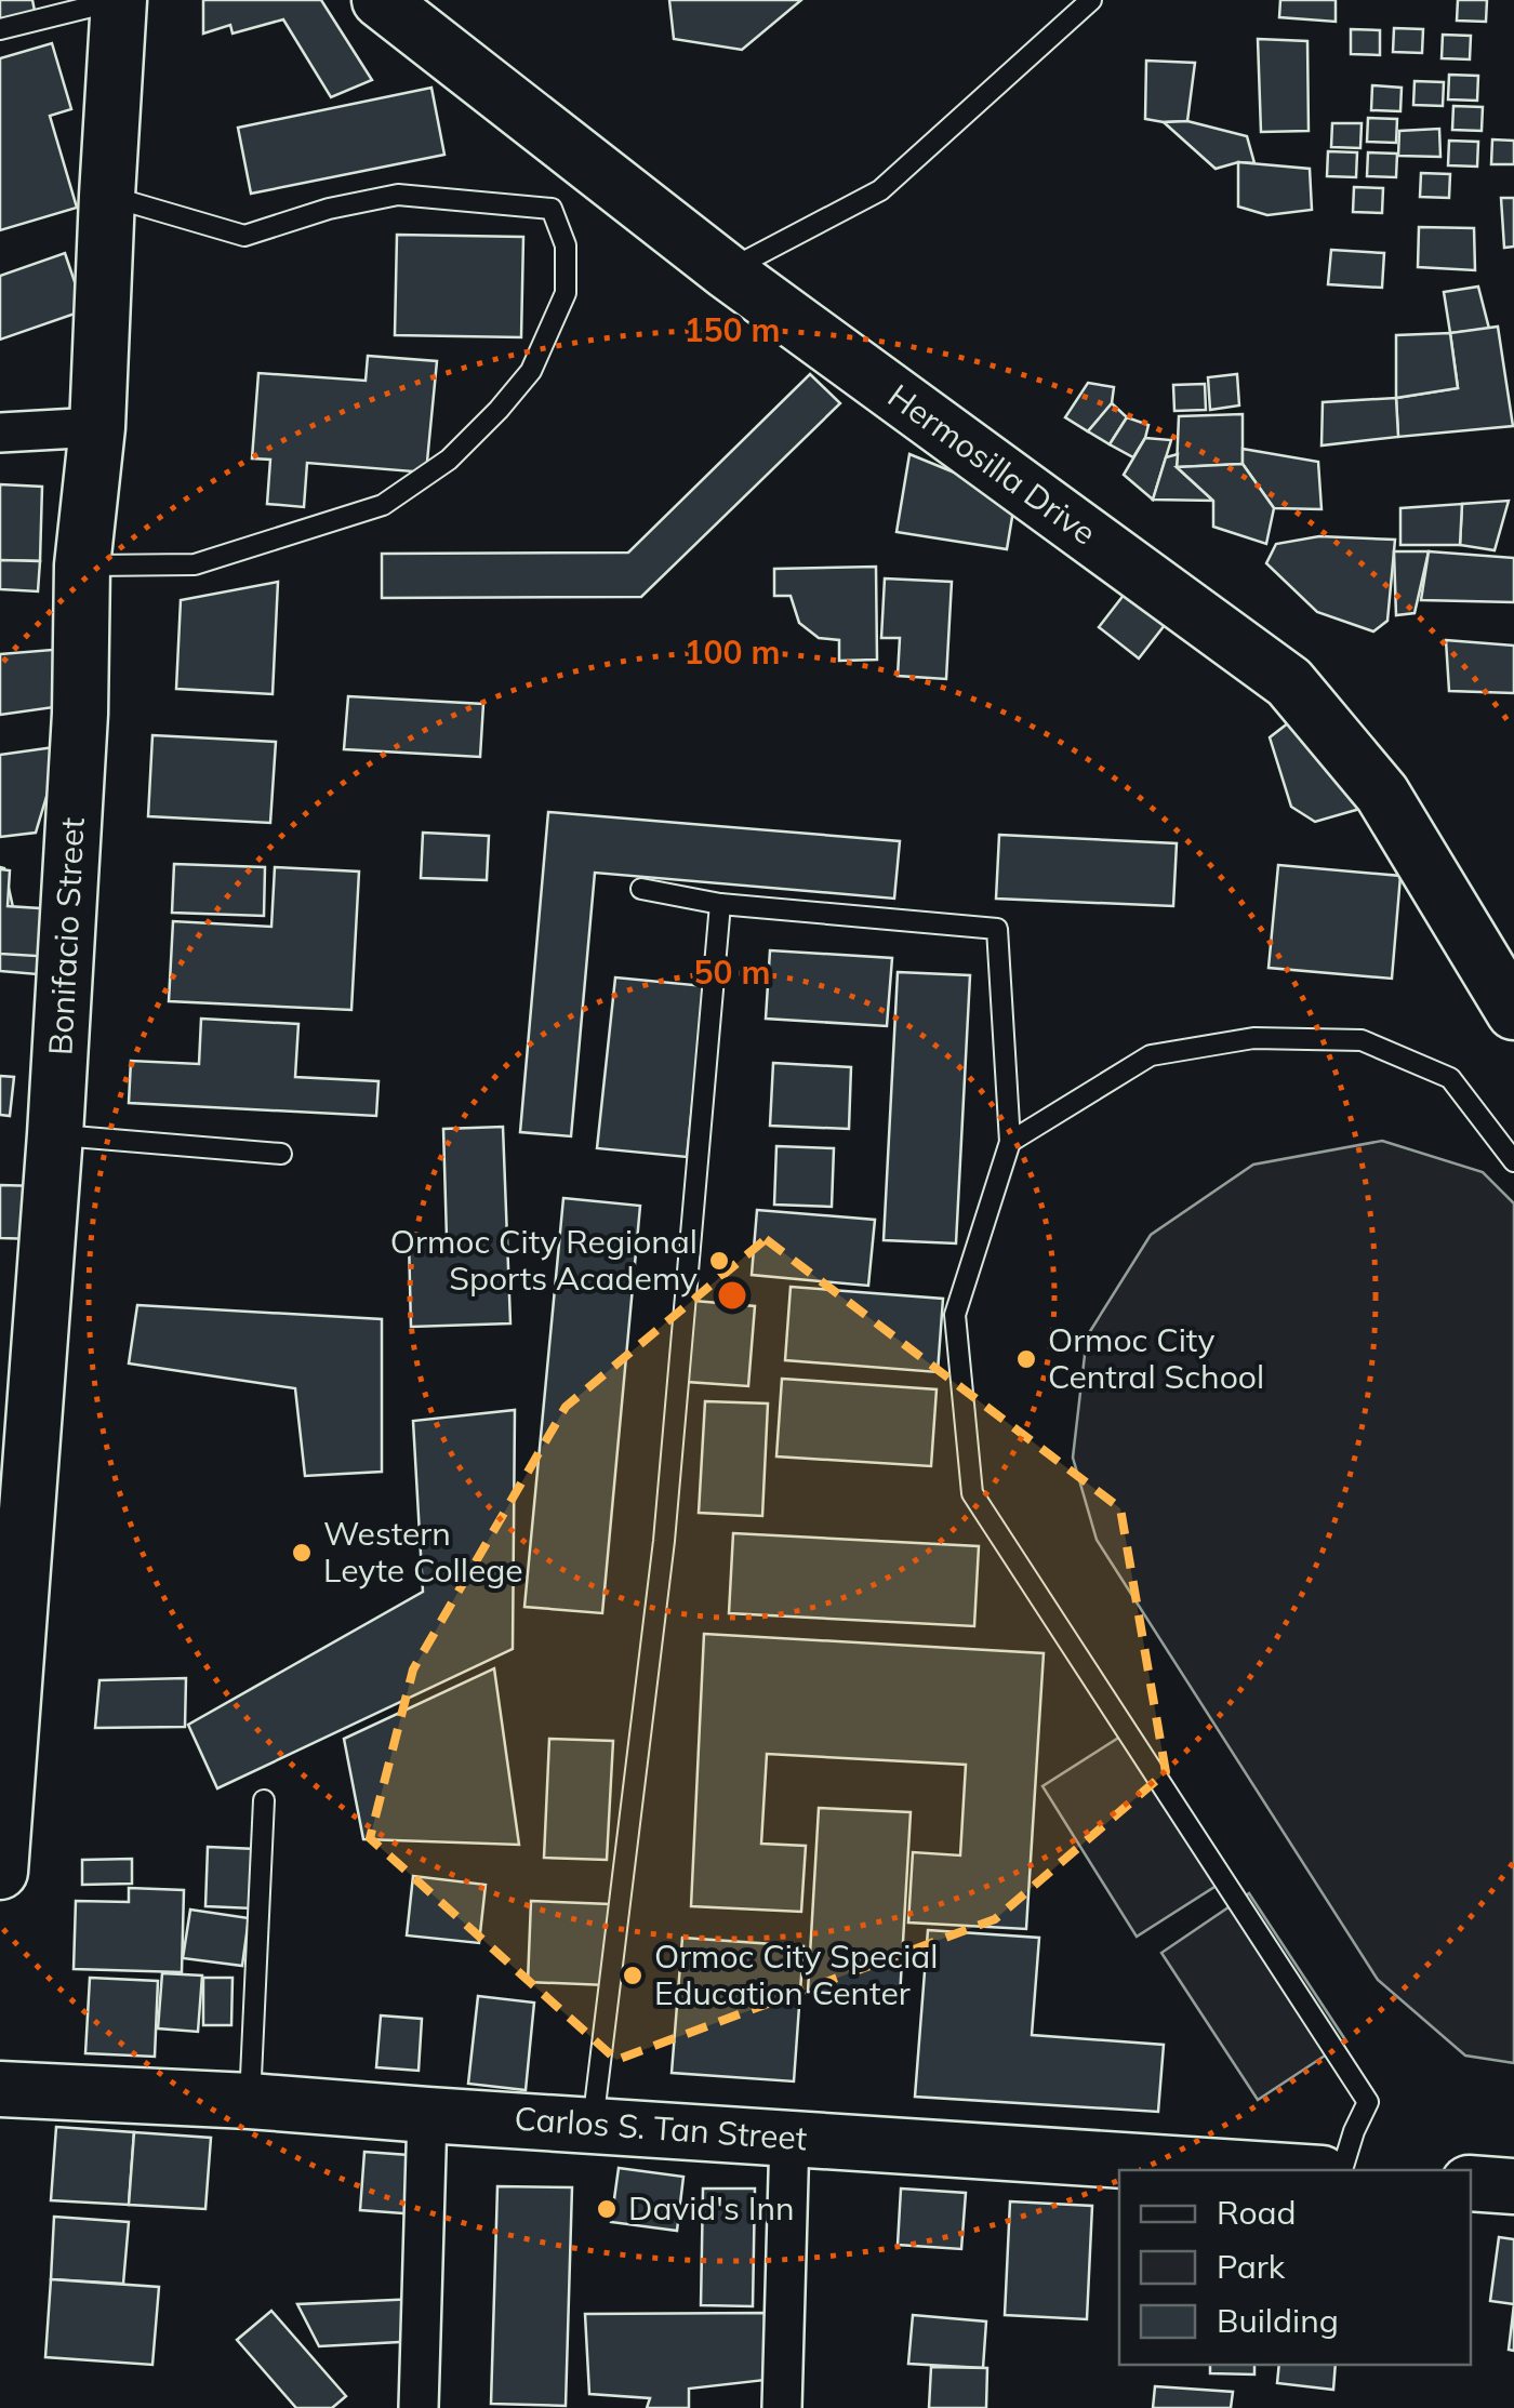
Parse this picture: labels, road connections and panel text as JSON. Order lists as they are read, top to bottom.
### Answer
{
  "streets": {
    "street": ["Hermosilla Drive", "Bonifacio Street", "Carlos S. Tan Street"]
  },
  "places": [
    "Ormoc City Regional Sports Academy",
    "Ormoc City Central School",
    "Western Leyte College",
    "Ormoc City Special Education Center",
    "David's Inn"
  ],
  "legend": ["Road", "Park", "Building"],
  "rings": ["150 m", "100 m", "50 m"]
}
